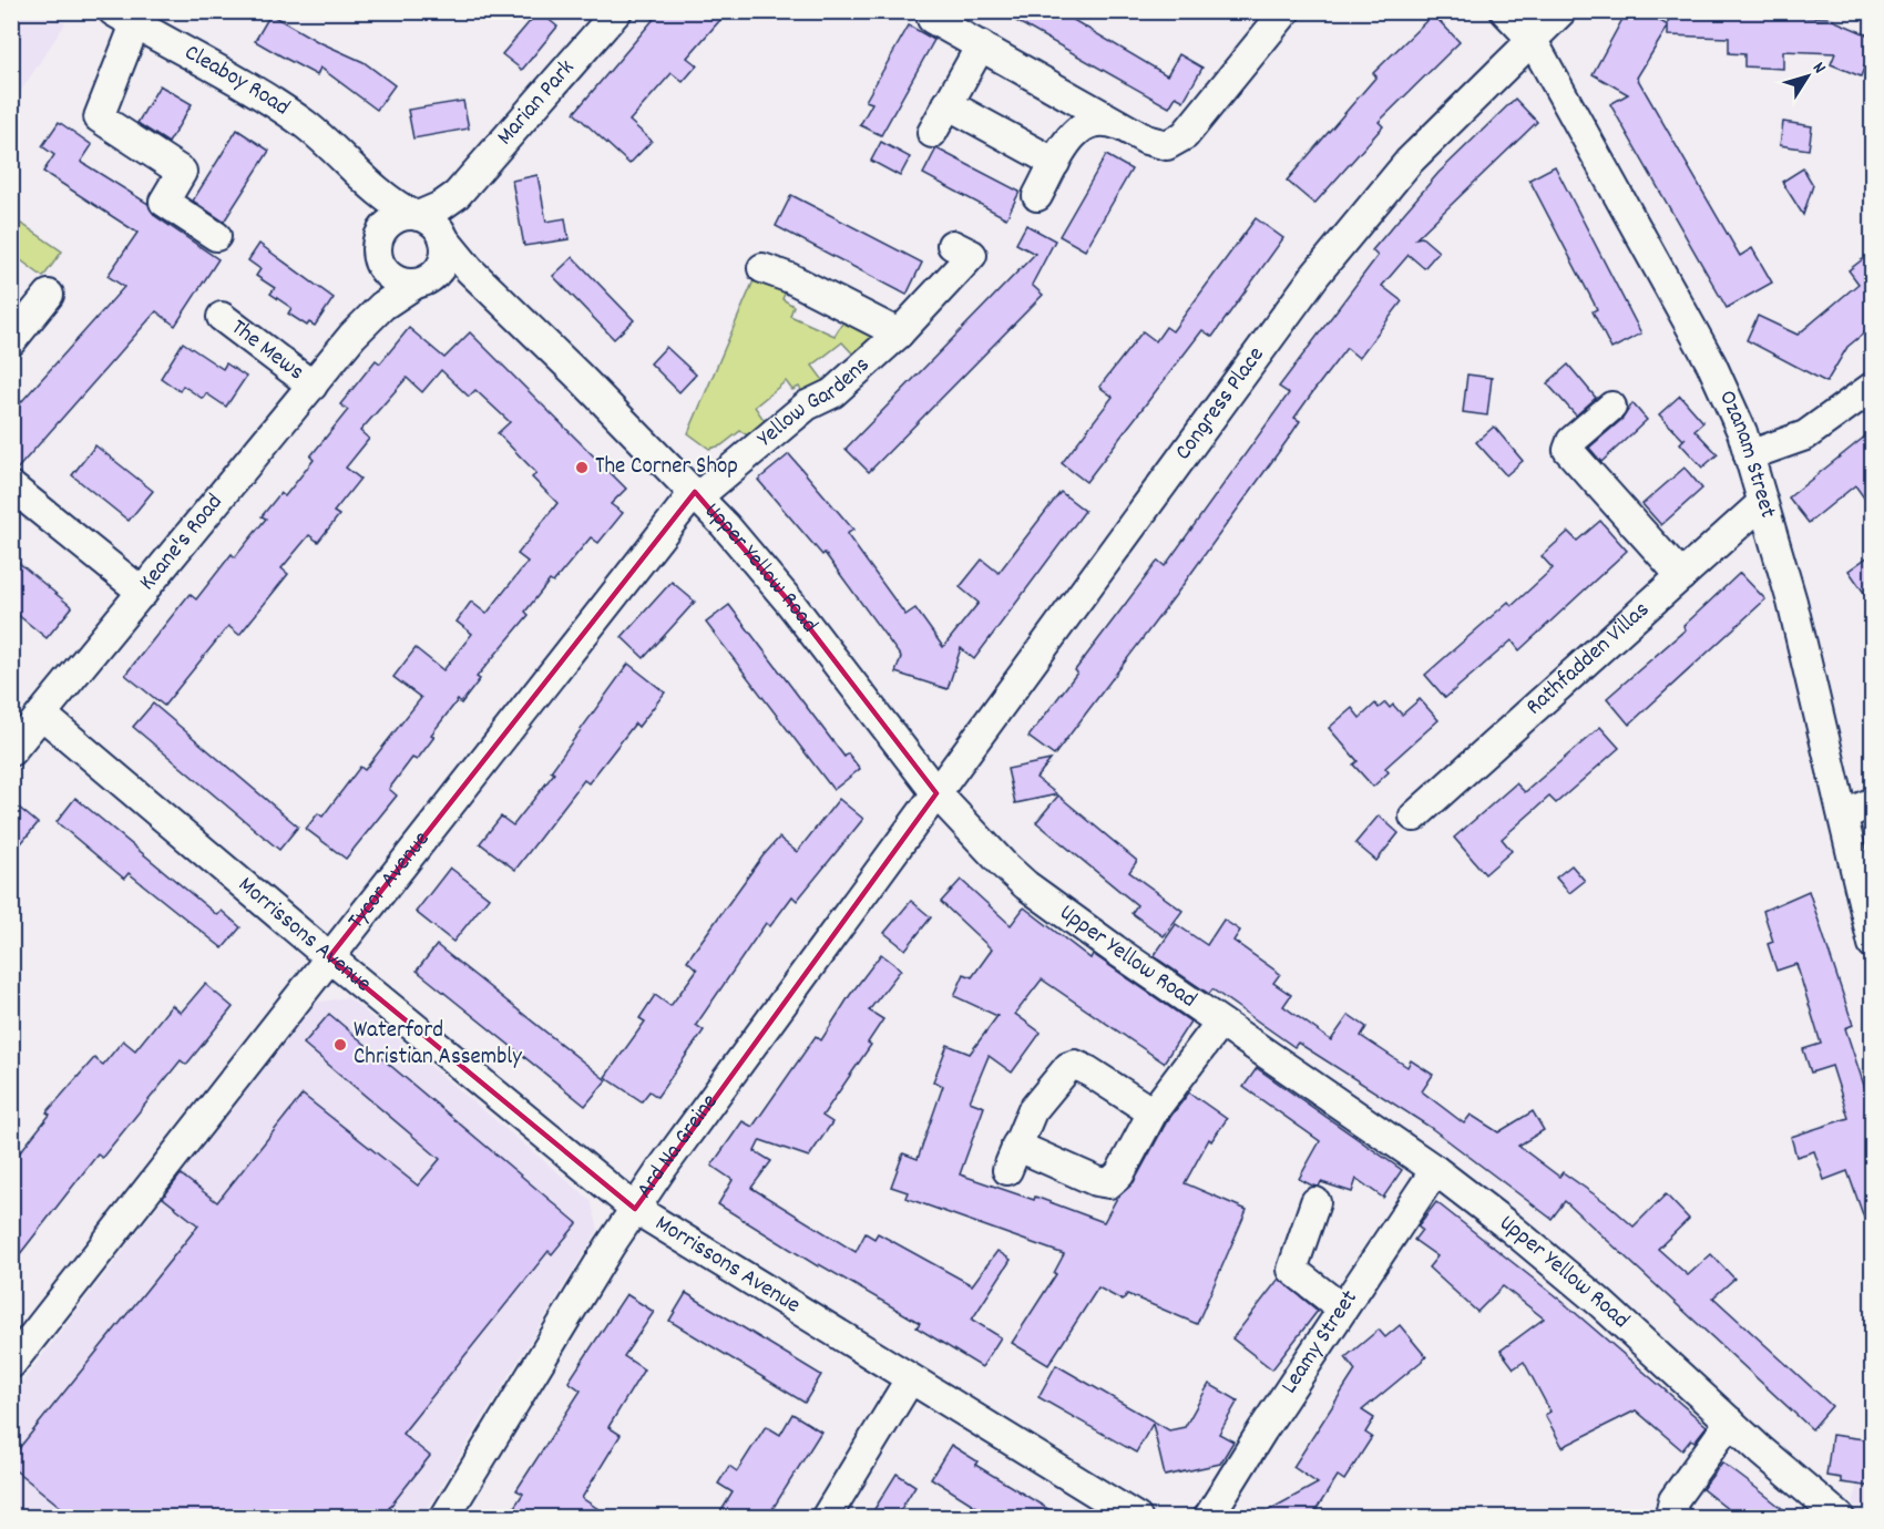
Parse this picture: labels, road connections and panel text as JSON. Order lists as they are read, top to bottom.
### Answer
{
  "streets": {
    "street": [
      "Cleaboy Road",
      "Marian Park",
      "The Mews",
      "Yellow Gardens",
      "Congress Place",
      "Ozanam Street",
      "Keane's Road",
      "Upper Yellow Road",
      "Rathfadden Villas",
      "Tycor Avenue",
      "Morrissons Avenue",
      "Ard Na Greine",
      "Leamy Street"
    ]
  },
  "crossings": [
    ["Cleaboy Road", "Marian Park"],
    ["Cleaboy Road", "Keane's Road"],
    ["Cleaboy Road", "Upper Yellow Road"],
    ["Marian Park", "Keane's Road"],
    ["Marian Park", "Upper Yellow Road"],
    ["The Mews", "Keane's Road"],
    ["Yellow Gardens", "Upper Yellow Road"],
    ["Yellow Gardens", "Tycor Avenue"],
    ["Congress Place", "Ozanam Street"],
    ["Congress Place", "Upper Yellow Road"],
    ["Congress Place", "Ard Na Greine"],
    ["Ozanam Street", "Rathfadden Villas"],
    ["Keane's Road", "Upper Yellow Road"],
    ["Keane's Road", "Morrissons Avenue"],
    ["Upper Yellow Road", "Tycor Avenue"],
    ["Upper Yellow Road", "Ard Na Greine"],
    ["Upper Yellow Road", "Leamy Street"],
    ["Tycor Avenue", "Morrissons Avenue"],
    ["Morrissons Avenue", "Ard Na Greine"]
  ],
  "places": ["The Corner Shop", "Waterford Christian Assembly"],
  "north": "top right"
}
